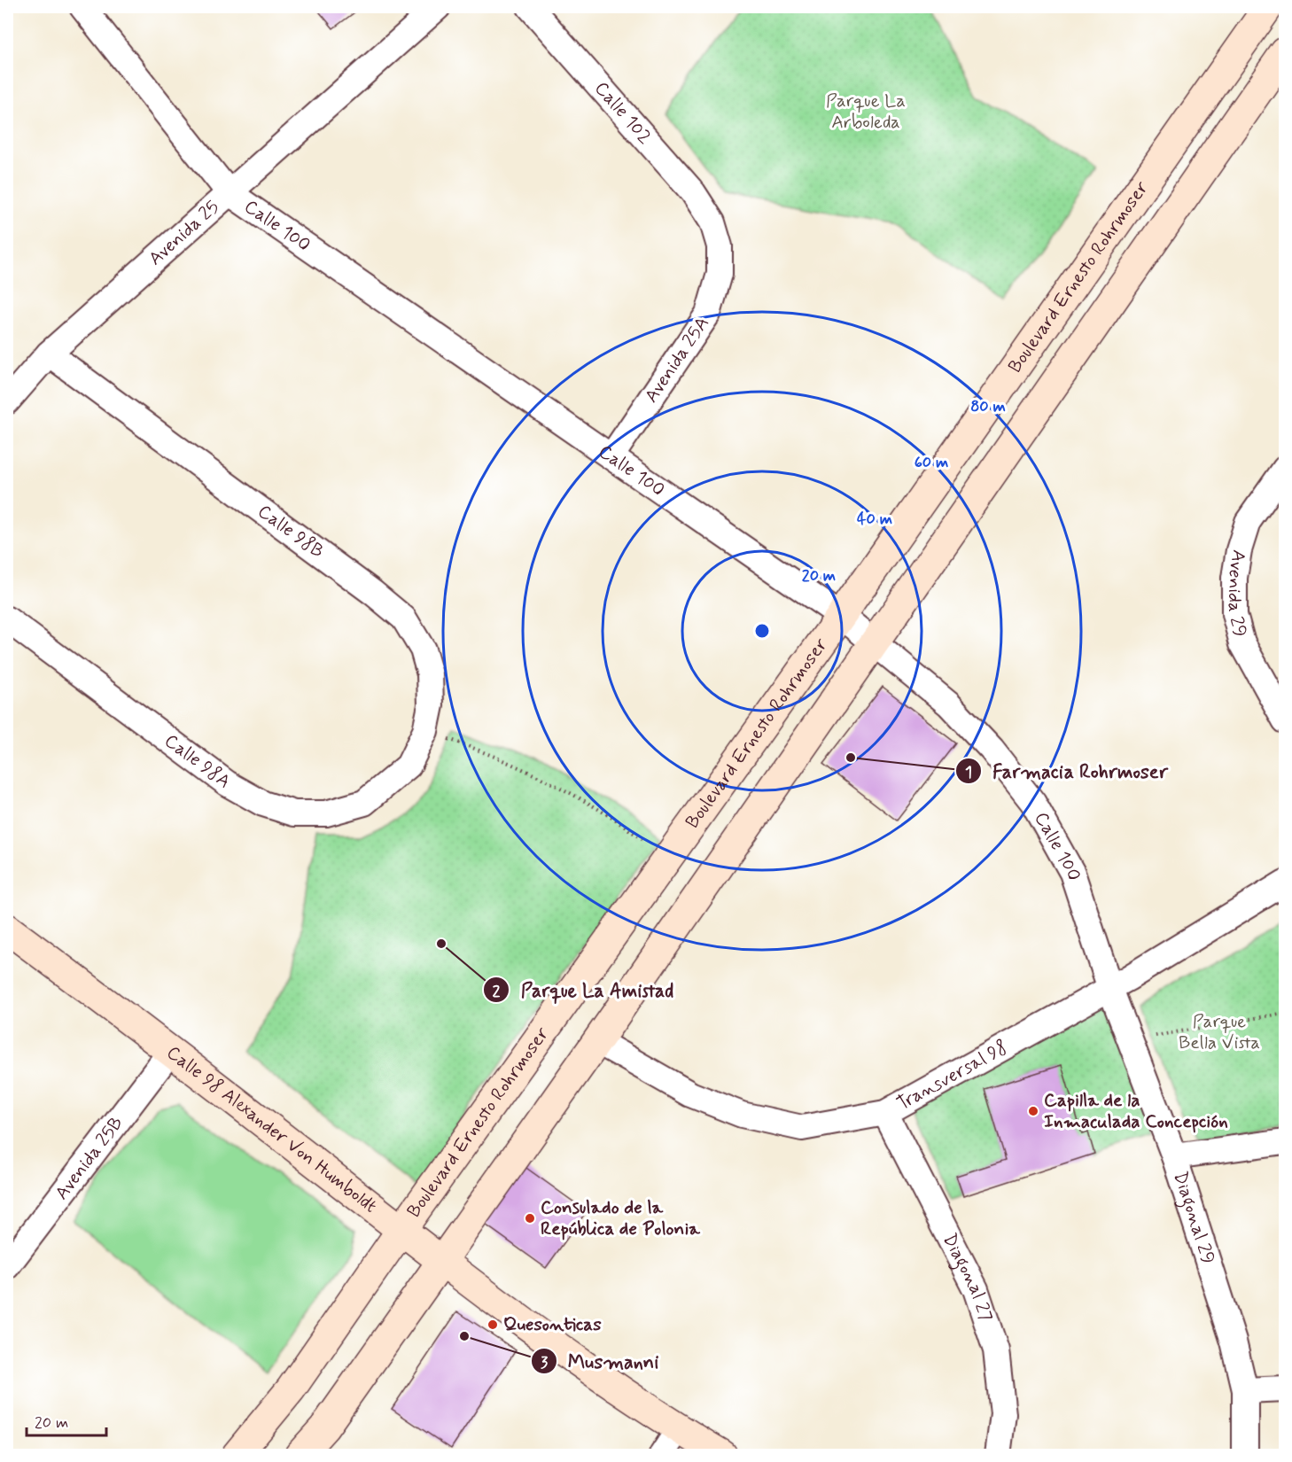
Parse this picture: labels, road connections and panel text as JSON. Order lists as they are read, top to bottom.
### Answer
{
  "streets": {
    "main road": ["Boulevard Ernesto Rohrmoser", "Calle 98 Alexander Von Humboldt"],
    "street": [
      "Calle 102",
      "Calle 100",
      "Avenida 25",
      "Avenida 25A",
      "Calle 98B",
      "Avenida 29",
      "Calle 98A",
      "Transversal 98",
      "Avenida 25B",
      "Diagonal 29",
      "Diagonal 27"
    ]
  },
  "crossings": [
    ["Calle 102", "Avenida 25A"],
    ["Calle 100", "Avenida 25"],
    ["Calle 100", "Boulevard Ernesto Rohrmoser"],
    ["Calle 100", "Avenida 25A"],
    ["Calle 100", "Transversal 98"],
    ["Calle 100", "Diagonal 29"],
    ["Avenida 25", "Calle 98B"],
    ["Boulevard Ernesto Rohrmoser", "Calle 98 Alexander Von Humboldt"],
    ["Calle 98B", "Calle 98A"],
    ["Transversal 98", "Diagonal 29"],
    ["Transversal 98", "Diagonal 27"],
    ["Calle 98 Alexander Von Humboldt", "Avenida 25B"]
  ],
  "parks": ["Parque La Arboleda", "Parque Bella Vista"],
  "places": [
    "Farmacia Rohrmoser",
    "Parque La Amistad",
    "Capilla de la Inmaculada Concepción",
    "Consulado de la República de Polonia",
    "Quesonticas",
    "Musmanni"
  ],
  "scale_bar": "20 m",
  "rings": [
    "80 m",
    "60 m",
    "40 m",
    "20 m"
  ]
}
